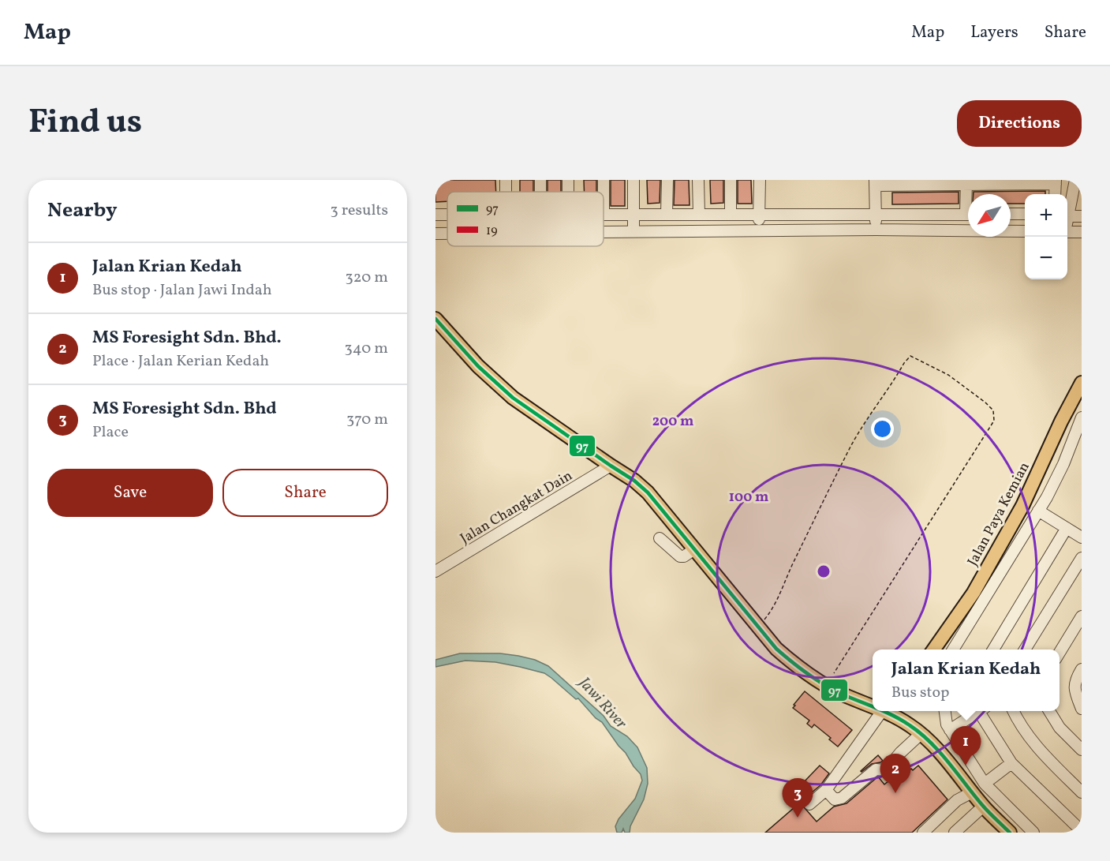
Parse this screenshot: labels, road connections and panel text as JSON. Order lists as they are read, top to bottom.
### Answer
{
  "streets": {
    "main road": ["Jalan Paya Kemian"],
    "street": ["Jalan Changkat Dain"]
  },
  "water": ["Jawi River"],
  "lines": ["transit line 97"],
  "legend": ["97", "19"],
  "north": "bottom left",
  "page": {
    "header": "Map",
    "nav": ["Map", "Layers", "Share"],
    "title": "Find us",
    "buttons": [
      "Directions",
      ["Save", "Share"]
    ],
    "heading": ["Nearby", "3 results"],
    "map_buttons": ["+", "−"],
    "list": [
      {
        "mark": "1",
        "name": "Jalan Krian Kedah",
        "note": "Bus stop · Jalan Jawi Indah",
        "value": "320 m"
      },
      {
        "mark": "2",
        "name": "MS Foresight Sdn. Bhd.",
        "note": "Place · Jalan Kerian Kedah",
        "value": "340 m"
      },
      {
        "mark": "3",
        "name": "MS Foresight Sdn. Bhd",
        "note": "Place",
        "value": "370 m"
      }
    ],
    "popup": ["Jalan Krian Kedah", "Bus stop"],
    "pins": ["1", "2", "3"]
  },
  "rings": ["200 m", "100 m"]
}
